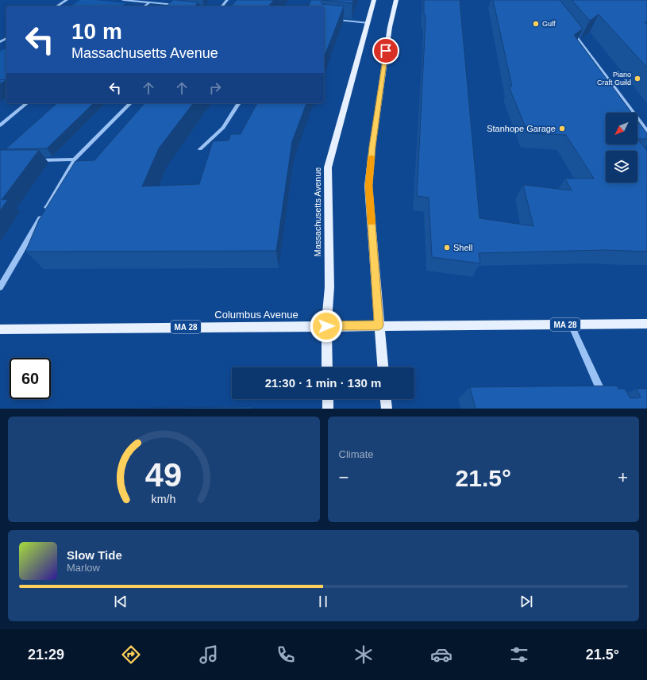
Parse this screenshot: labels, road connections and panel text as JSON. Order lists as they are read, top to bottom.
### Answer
{
  "streets": {
    "main road": ["Massachusetts Avenue", "Columbus Avenue", "MA 28"]
  },
  "crossings": [
    ["Massachusetts Avenue", "Columbus Avenue"]
  ],
  "places": [
    "Gulf",
    "Piano Craft Guild",
    "Stanhope Garage",
    "Shell"
  ],
  "north": "bottom left",
  "page": {
    "turn": ["10 m", "Massachusetts Avenue"],
    "limit": "60",
    "trip": "21:30 · 1 min · 130 m",
    "tile": "Climate",
    "heat": ["−", "21.5°", "+"],
    "song": ["Slow Tide", "Marlow"],
    "tabs": ["21:29", "21.5°"],
    "gauge": ["49", "km/h"]
  }
}
